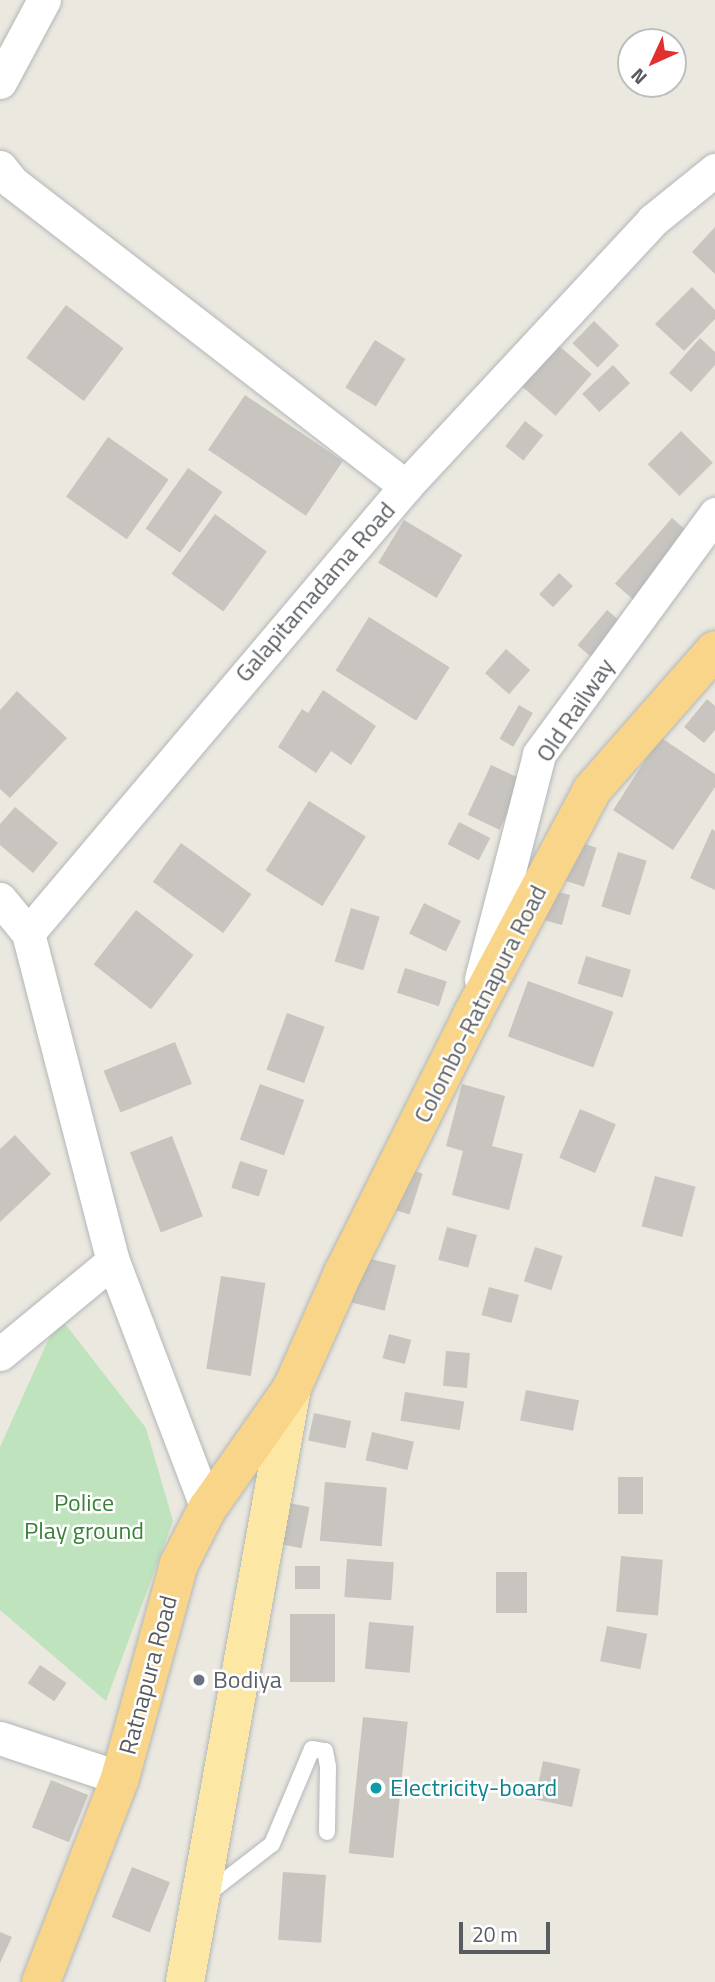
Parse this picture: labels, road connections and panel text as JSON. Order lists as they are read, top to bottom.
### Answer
{
  "streets": {
    "highway": ["Colombo-Ratnapura Road", "Ratnapura Road"],
    "street": ["Galapitamadama Road", "Old Railway"]
  },
  "crossings": [
    ["Old Railway", "Colombo-Ratnapura Road"],
    ["Colombo-Ratnapura Road", "Ratnapura Road"]
  ],
  "parks": ["Police Play ground"],
  "places": ["Bodiya", "Electricity-board"],
  "scale_bar": "20 m",
  "north": "bottom left"
}
